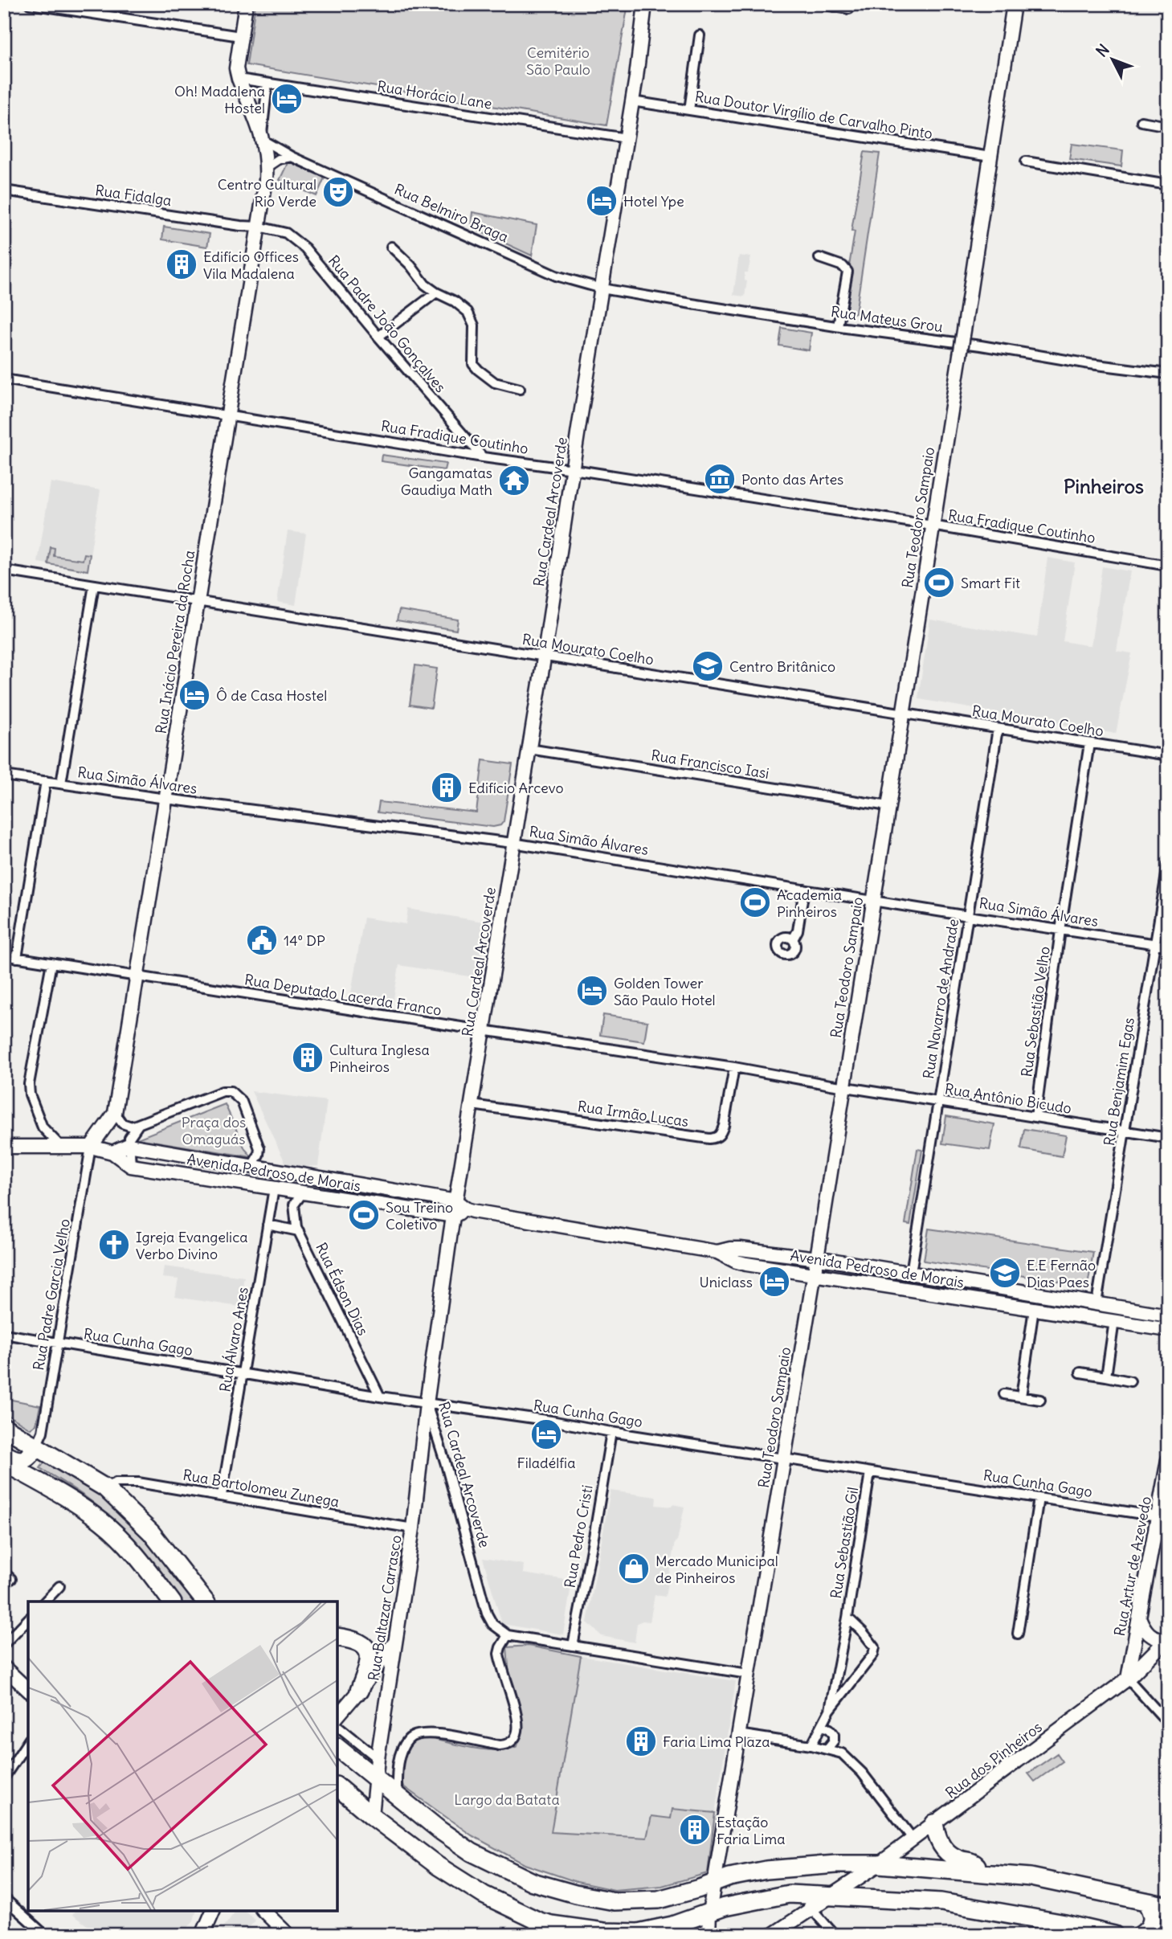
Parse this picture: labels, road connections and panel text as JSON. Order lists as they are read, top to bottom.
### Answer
{
  "streets": {
    "main road": [
      "Rua Cardeal Arcoverde",
      "Rua Teodoro Sampaio",
      "Rua Inácio Pereira da Rocha",
      "Avenida Pedroso de Morais",
      "Rua Artur de Azevedo",
      "Rua Baltazar Carrasco",
      "Rua dos Pinheiros"
    ],
    "street": [
      "Rua Horácio Lane",
      "Rua Doutor Virgílio de Carvalho Pinto",
      "Rua Fidalga",
      "Rua Belmiro Braga",
      "Rua Mateus Grou",
      "Rua Padre João Gonçalves",
      "Rua Fradique Coutinho",
      "Rua Mourato Coelho",
      "Rua Francisco Iasi",
      "Rua Simão Álvares",
      "Rua Deputado Lacerda Franco",
      "Rua Navarro de Andrade",
      "Rua Sebastião Velho",
      "Rua Benjamim Egas",
      "Rua Antônio Bicudo",
      "Rua Irmão Lucas",
      "Rua Édson Dias",
      "Rua Padre Garcia Velho",
      "Rua Álvaro Anes",
      "Rua Cunha Gago",
      "Rua Bartolomeu Zunega",
      "Rua Pedro Cristi",
      "Rua Sebastião Gil"
    ]
  },
  "crossings": [
    ["Rua Horácio Lane", "Rua Cardeal Arcoverde"],
    ["Rua Horácio Lane", "Rua Inácio Pereira da Rocha"],
    ["Rua Doutor Virgílio de Carvalho Pinto", "Rua Cardeal Arcoverde"],
    ["Rua Doutor Virgílio de Carvalho Pinto", "Rua Teodoro Sampaio"],
    ["Rua Fidalga", "Rua Padre João Gonçalves"],
    ["Rua Fidalga", "Rua Inácio Pereira da Rocha"],
    ["Rua Belmiro Braga", "Rua Mateus Grou"],
    ["Rua Belmiro Braga", "Rua Cardeal Arcoverde"],
    ["Rua Belmiro Braga", "Rua Inácio Pereira da Rocha"],
    ["Rua Mateus Grou", "Rua Cardeal Arcoverde"],
    ["Rua Padre João Gonçalves", "Rua Fradique Coutinho"],
    ["Rua Padre João Gonçalves", "Rua Inácio Pereira da Rocha"],
    ["Rua Fradique Coutinho", "Rua Cardeal Arcoverde"],
    ["Rua Fradique Coutinho", "Rua Teodoro Sampaio"],
    ["Rua Fradique Coutinho", "Rua Inácio Pereira da Rocha"],
    ["Rua Cardeal Arcoverde", "Rua Mourato Coelho"],
    ["Rua Cardeal Arcoverde", "Rua Francisco Iasi"],
    ["Rua Cardeal Arcoverde", "Rua Simão Álvares"],
    ["Rua Cardeal Arcoverde", "Rua Deputado Lacerda Franco"],
    ["Rua Cardeal Arcoverde", "Rua Irmão Lucas"],
    ["Rua Cardeal Arcoverde", "Avenida Pedroso de Morais"],
    ["Rua Cardeal Arcoverde", "Rua Cunha Gago"],
    ["Rua Cardeal Arcoverde", "Rua Baltazar Carrasco"],
    ["Rua Teodoro Sampaio", "Rua Mourato Coelho"],
    ["Rua Teodoro Sampaio", "Rua Francisco Iasi"],
    ["Rua Teodoro Sampaio", "Rua Simão Álvares"],
    ["Rua Teodoro Sampaio", "Rua Deputado Lacerda Franco"],
    ["Rua Teodoro Sampaio", "Rua Antônio Bicudo"],
    ["Rua Teodoro Sampaio", "Avenida Pedroso de Morais"],
    ["Rua Teodoro Sampaio", "Rua Cunha Gago"],
    ["Rua Inácio Pereira da Rocha", "Rua Mourato Coelho"],
    ["Rua Inácio Pereira da Rocha", "Rua Simão Álvares"],
    ["Rua Inácio Pereira da Rocha", "Rua Deputado Lacerda Franco"],
    ["Rua Inácio Pereira da Rocha", "Avenida Pedroso de Morais"],
    ["Rua Inácio Pereira da Rocha", "Rua Padre Garcia Velho"],
    ["Rua Mourato Coelho", "Rua Navarro de Andrade"],
    ["Rua Mourato Coelho", "Rua Sebastião Velho"],
    ["Rua Simão Álvares", "Rua Navarro de Andrade"],
    ["Rua Simão Álvares", "Rua Sebastião Velho"],
    ["Rua Simão Álvares", "Rua Benjamim Egas"],
    ["Rua Deputado Lacerda Franco", "Rua Antônio Bicudo"],
    ["Rua Deputado Lacerda Franco", "Rua Irmão Lucas"],
    ["Rua Navarro de Andrade", "Rua Antônio Bicudo"],
    ["Rua Navarro de Andrade", "Avenida Pedroso de Morais"],
    ["Rua Sebastião Velho", "Rua Antônio Bicudo"],
    ["Rua Benjamim Egas", "Rua Antônio Bicudo"],
    ["Rua Benjamim Egas", "Avenida Pedroso de Morais"],
    ["Avenida Pedroso de Morais", "Rua Édson Dias"],
    ["Avenida Pedroso de Morais", "Rua Padre Garcia Velho"],
    ["Avenida Pedroso de Morais", "Rua Álvaro Anes"],
    ["Rua Édson Dias", "Rua Cunha Gago"],
    ["Rua Padre Garcia Velho", "Rua Cunha Gago"],
    ["Rua Álvaro Anes", "Rua Cunha Gago"],
    ["Rua Álvaro Anes", "Rua Bartolomeu Zunega"],
    ["Rua Cunha Gago", "Rua Pedro Cristi"],
    ["Rua Cunha Gago", "Rua Sebastião Gil"],
    ["Rua Cunha Gago", "Rua Artur de Azevedo"],
    ["Rua Cunha Gago", "Rua Baltazar Carrasco"],
    ["Rua Bartolomeu Zunega", "Rua Baltazar Carrasco"],
    ["Rua Artur de Azevedo", "Rua dos Pinheiros"]
  ],
  "districts": ["Pinheiros"],
  "parks": ["Cemitério São Paulo", "Praça dos Omaguás", "Largo da Batata"],
  "places": {
    "hotel": [
      "Oh! Madalena Hostel",
      "Hotel Ype",
      "Ô de Casa Hostel",
      "Golden Tower São Paulo Hotel",
      "Uniclass",
      "Filadélfia"
    ],
    "theatre": ["Centro Cultural Rio Verde"],
    "building": [
      "Edifício Offices Vila Madalena",
      "Edifício Arcevo",
      "Cultura Inglesa Pinheiros",
      "Faria Lima Plaza",
      "Estação Faria Lima"
    ],
    "museum": ["Ponto das Artes"],
    "temple": ["Gangamatas Gaudiya Math"],
    "sports": ["Smart Fit", "Academia Pinheiros", "Sou Treino Coletivo"],
    "school or university": ["Centro Britânico", "E.E Fernão Dias Paes"],
    "public building": ["14º DP"],
    "church": ["Igreja Evangelica Verbo Divino"],
    "shop": ["Mercado Municipal de Pinheiros"]
  },
  "north": "top left"
}
